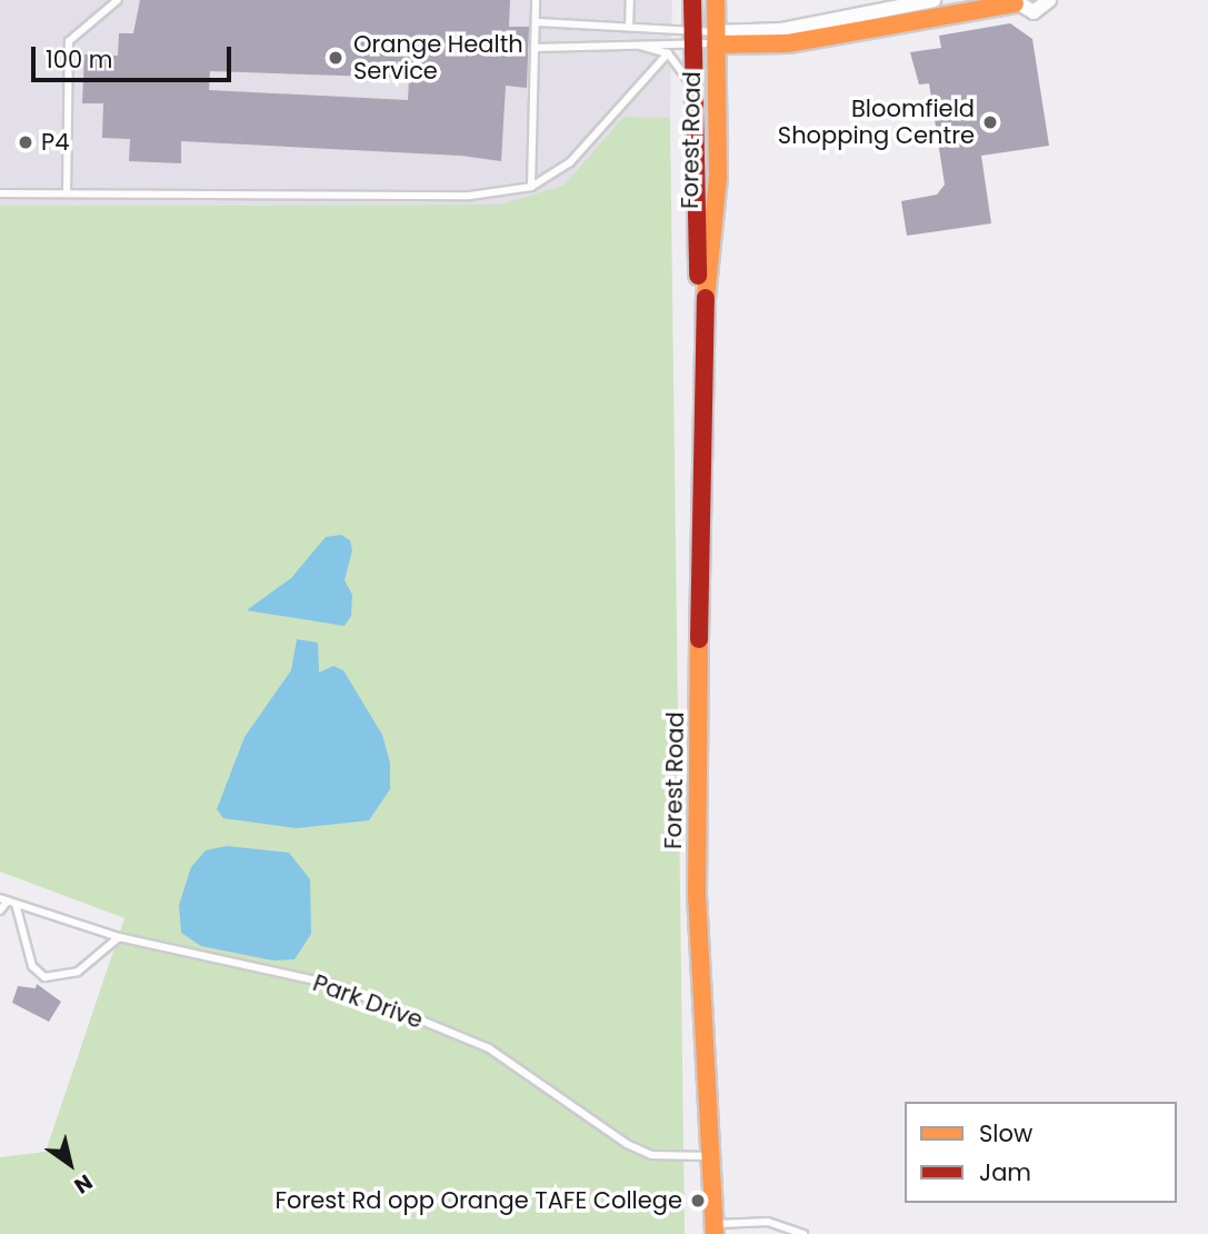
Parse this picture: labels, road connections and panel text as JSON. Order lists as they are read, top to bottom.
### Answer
{
  "streets": {
    "main road": ["Forest Road"],
    "lane": ["Park Drive"]
  },
  "crossings": [
    ["Forest Road", "Park Drive"]
  ],
  "places": [
    "Orange Health Service",
    "Bloomfield Shopping Centre",
    "P4",
    "Forest Rd opp Orange TAFE College"
  ],
  "legend": ["Slow", "Jam"],
  "scale_bar": "100 m",
  "north": "bottom right"
}
